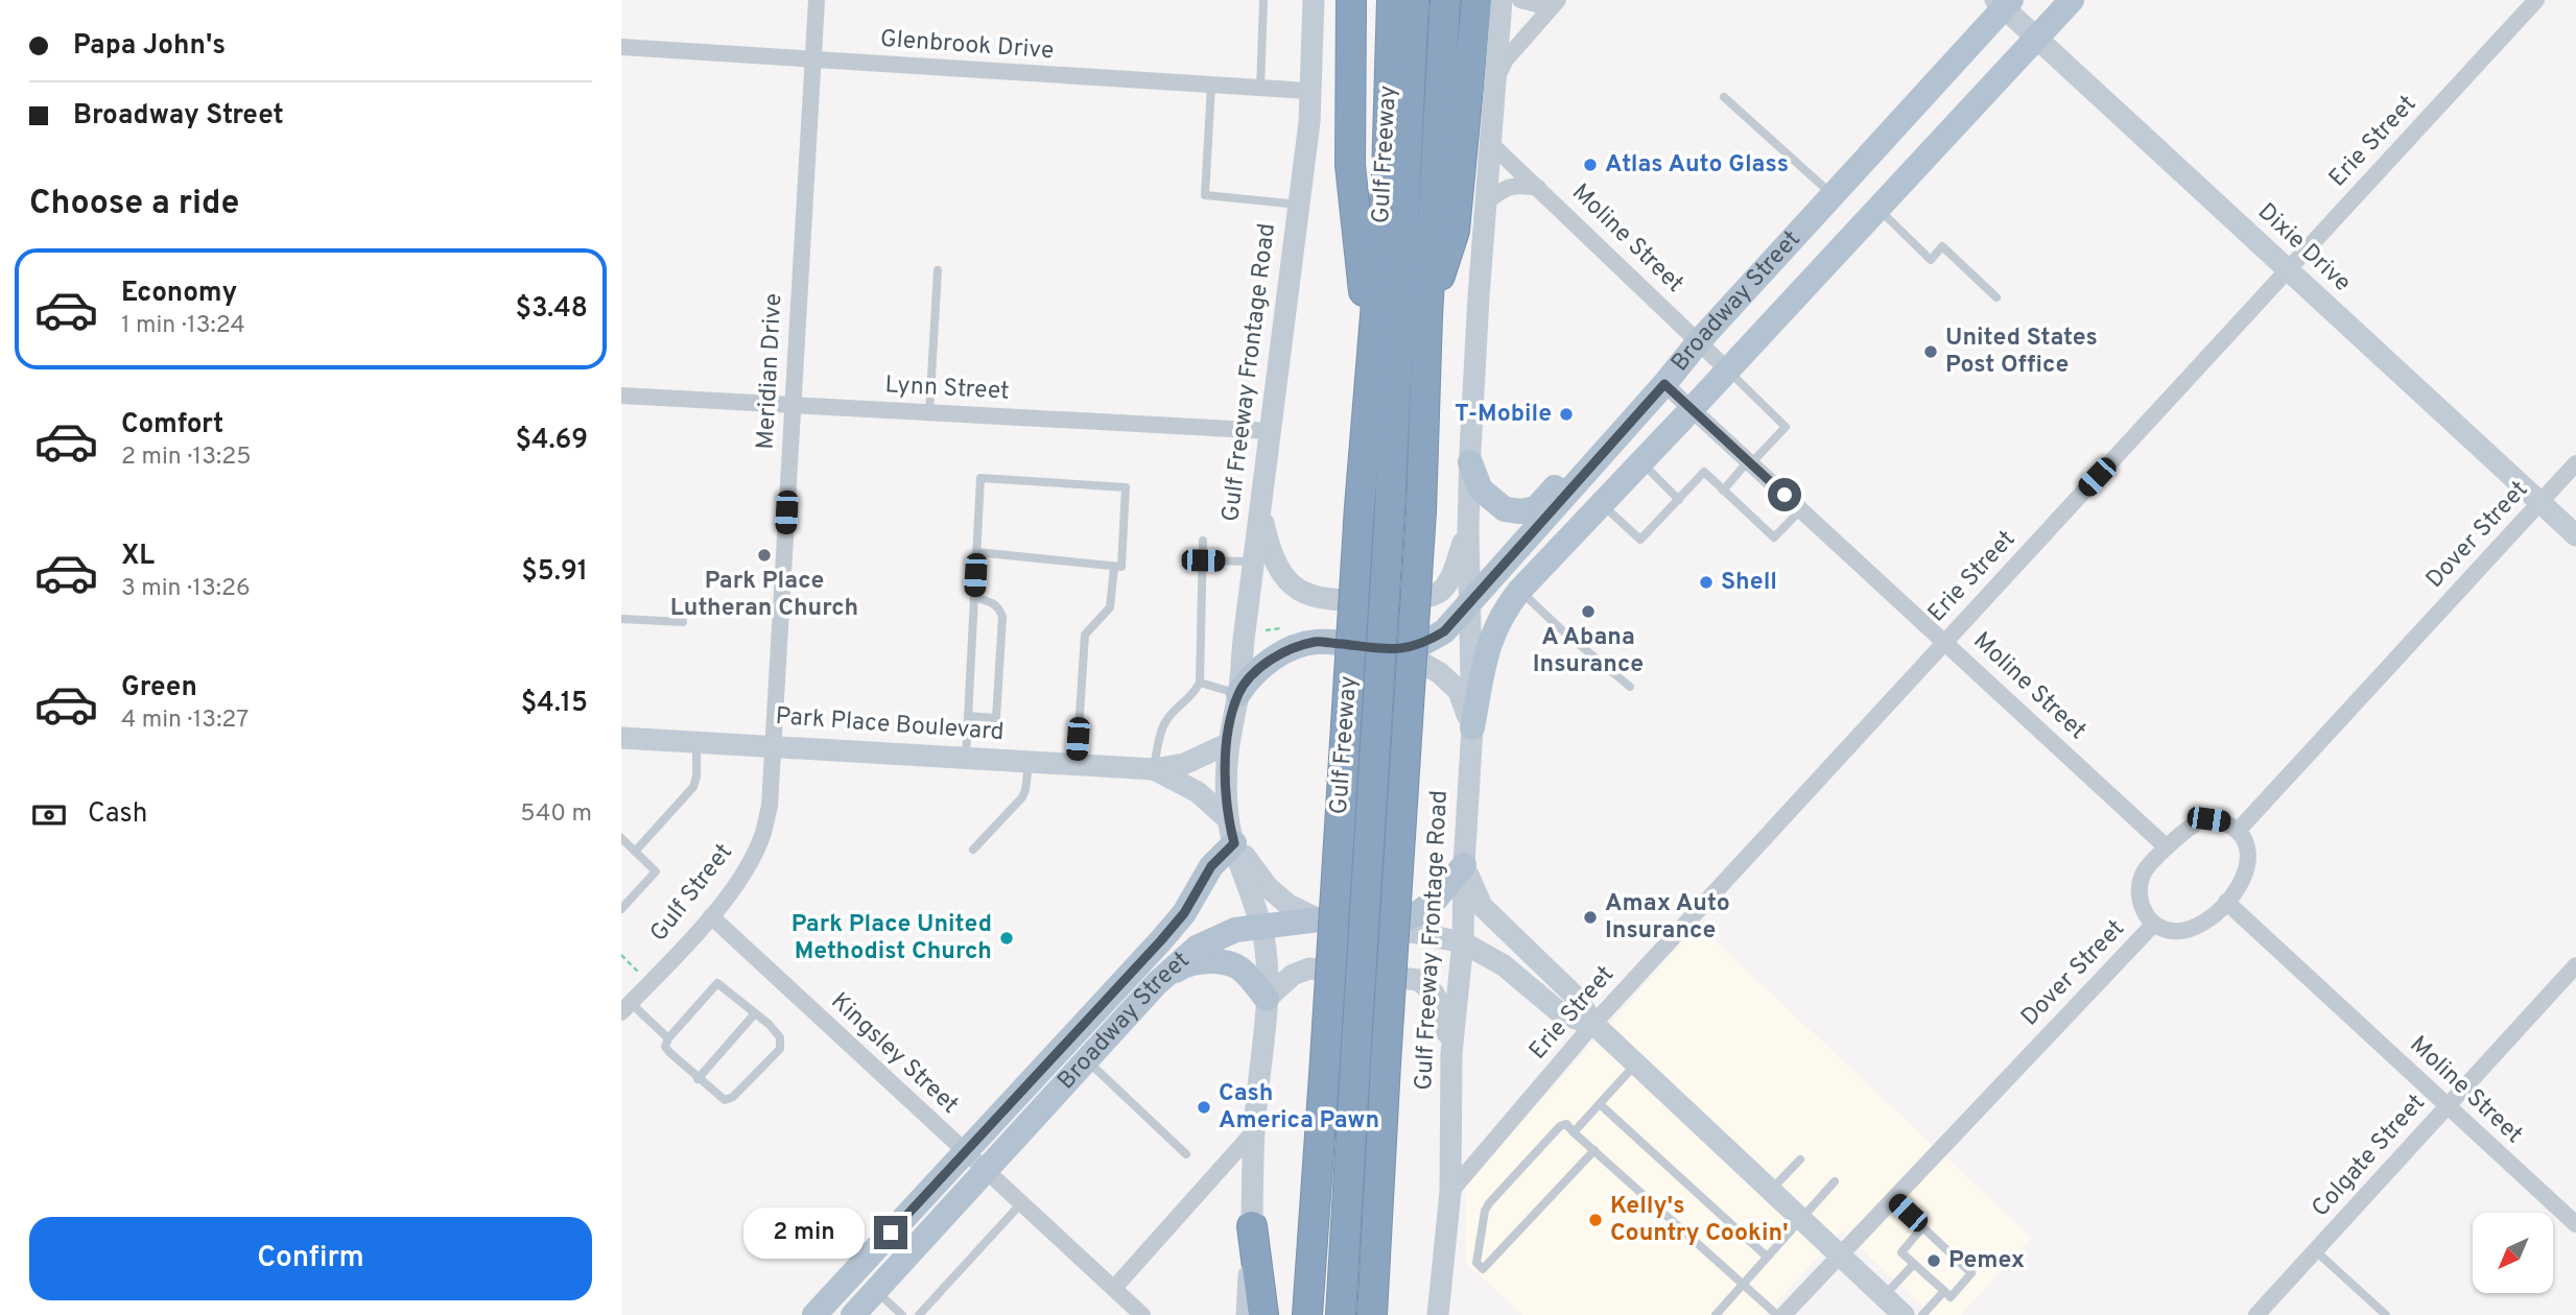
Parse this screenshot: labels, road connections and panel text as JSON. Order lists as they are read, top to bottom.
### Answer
{
  "streets": {
    "highway": ["Gulf Freeway"],
    "main road": [
      "Dixie Drive",
      "Broadway Street",
      "Gulf Freeway Frontage Road",
      "Park Place Boulevard"
    ],
    "street": [
      "Glenbrook Drive",
      "Erie Street",
      "Moline Street",
      "Meridian Drive",
      "Lynn Street",
      "Dover Street",
      "Gulf Street",
      "Kingsley Street",
      "Colgate Street"
    ]
  },
  "crossings": [
    ["Glenbrook Drive", "Meridian Drive"],
    ["Glenbrook Drive", "Gulf Freeway Frontage Road"],
    ["Erie Street", "Moline Street"],
    ["Erie Street", "Dixie Drive"],
    ["Erie Street", "Gulf Freeway Frontage Road"],
    ["Moline Street", "Broadway Street"],
    ["Moline Street", "Gulf Freeway Frontage Road"],
    ["Moline Street", "Dover Street"],
    ["Moline Street", "Colgate Street"],
    ["Dixie Drive", "Broadway Street"],
    ["Dixie Drive", "Dover Street"],
    ["Broadway Street", "Gulf Freeway Frontage Road"],
    ["Broadway Street", "Park Place Boulevard"],
    ["Broadway Street", "Kingsley Street"],
    ["Meridian Drive", "Lynn Street"],
    ["Meridian Drive", "Park Place Boulevard"],
    ["Meridian Drive", "Gulf Street"],
    ["Gulf Freeway Frontage Road", "Lynn Street"],
    ["Gulf Freeway Frontage Road", "Park Place Boulevard"],
    ["Park Place Boulevard", "Gulf Street"],
    ["Gulf Street", "Kingsley Street"]
  ],
  "places": [
    "Atlas Auto Glass",
    "United States Post Office",
    "T-Mobile",
    "Park Place Lutheran Church",
    "Shell",
    "A Abana Insurance",
    "Amax Auto Insurance",
    "Park Place United Methodist Church",
    "Cash America Pawn",
    "Kelly's Country Cookin'",
    "Pemex"
  ],
  "north": "bottom left",
  "page": {
    "banner": ["Papa John's", "Broadway Street"],
    "heading": "Choose a ride",
    "list": [
      {
        "name": "Economy",
        "note": "1 min · 13:24",
        "value": "$3.48"
      },
      {
        "name": "Comfort",
        "note": "2 min · 13:25",
        "value": "$4.69"
      },
      {
        "name": "XL",
        "note": "3 min · 13:26",
        "value": "$5.91"
      },
      {
        "name": "Green",
        "note": "4 min · 13:27",
        "value": "$4.15"
      }
    ],
    "pay": ["Cash", "540 m"],
    "buttons": "Confirm",
    "bubble": "2 min"
  }
}
